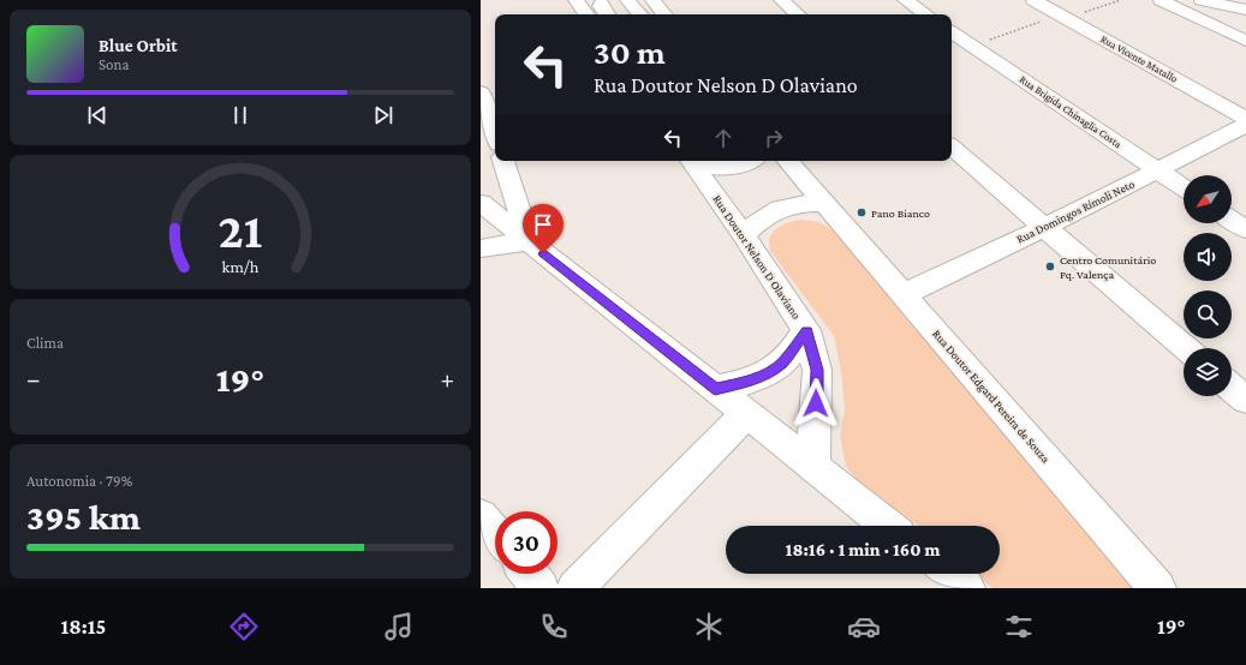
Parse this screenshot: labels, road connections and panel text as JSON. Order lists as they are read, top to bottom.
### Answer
{
  "streets": {
    "street": [
      "Rua Vicente Matallo",
      "Rua Brigida Chinaglia Costa",
      "Rua Domingos Rímoli Neto",
      "Rua Doutor Nelson D Olaviano",
      "Rua Doutor Edgard Pereira de Souza"
    ]
  },
  "crossings": [
    ["Rua Brigida Chinaglia Costa", "Rua Domingos Rímoli Neto"],
    ["Rua Domingos Rímoli Neto", "Rua Doutor Edgard Pereira de Souza"]
  ],
  "places": ["Pano Bianco", "Centro Comunitário Pq. Valença"],
  "north": "bottom left",
  "page": {
    "turn": ["30 m", "Rua Doutor Nelson D Olaviano"],
    "song": ["Blue Orbit", "Sona"],
    "tile": [
      "Clima",
      ["Autonomia · 79%", "395 km"]
    ],
    "heat": ["−", "19°", "+"],
    "limit": "30",
    "trip": "18:16 · 1 min · 160 m",
    "tabs": ["18:15", "19°"],
    "gauge": ["21", "km/h"]
  }
}
